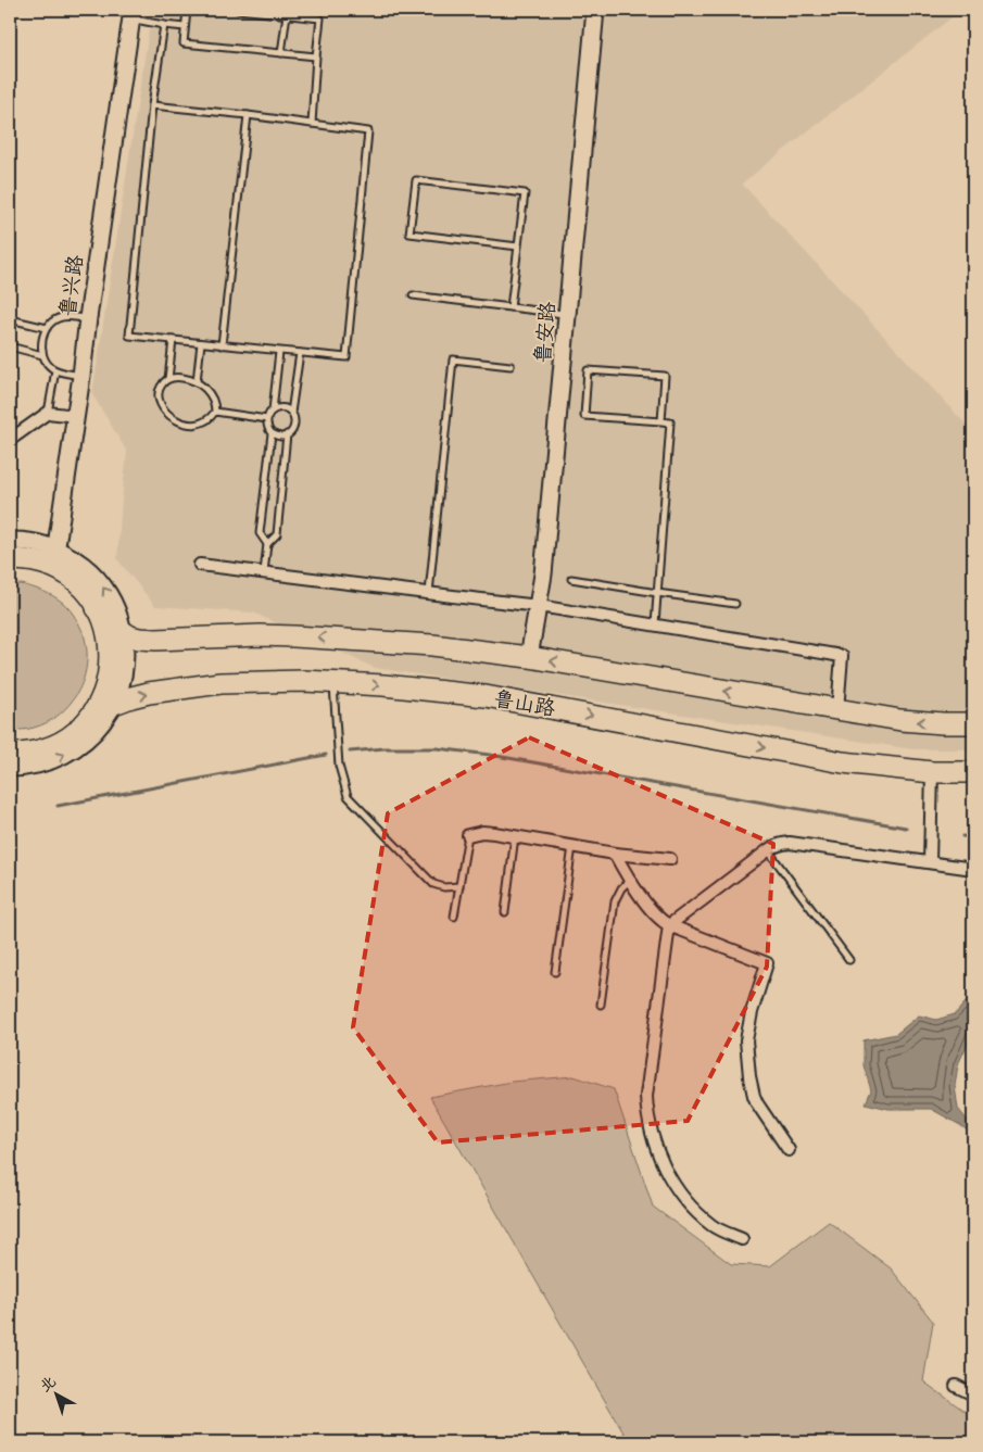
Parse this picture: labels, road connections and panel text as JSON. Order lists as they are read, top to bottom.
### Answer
{
  "streets": {
    "highway": ["鲁山路"],
    "street": ["鲁兴路", "鲁安路"]
  },
  "north": "top left"
}
